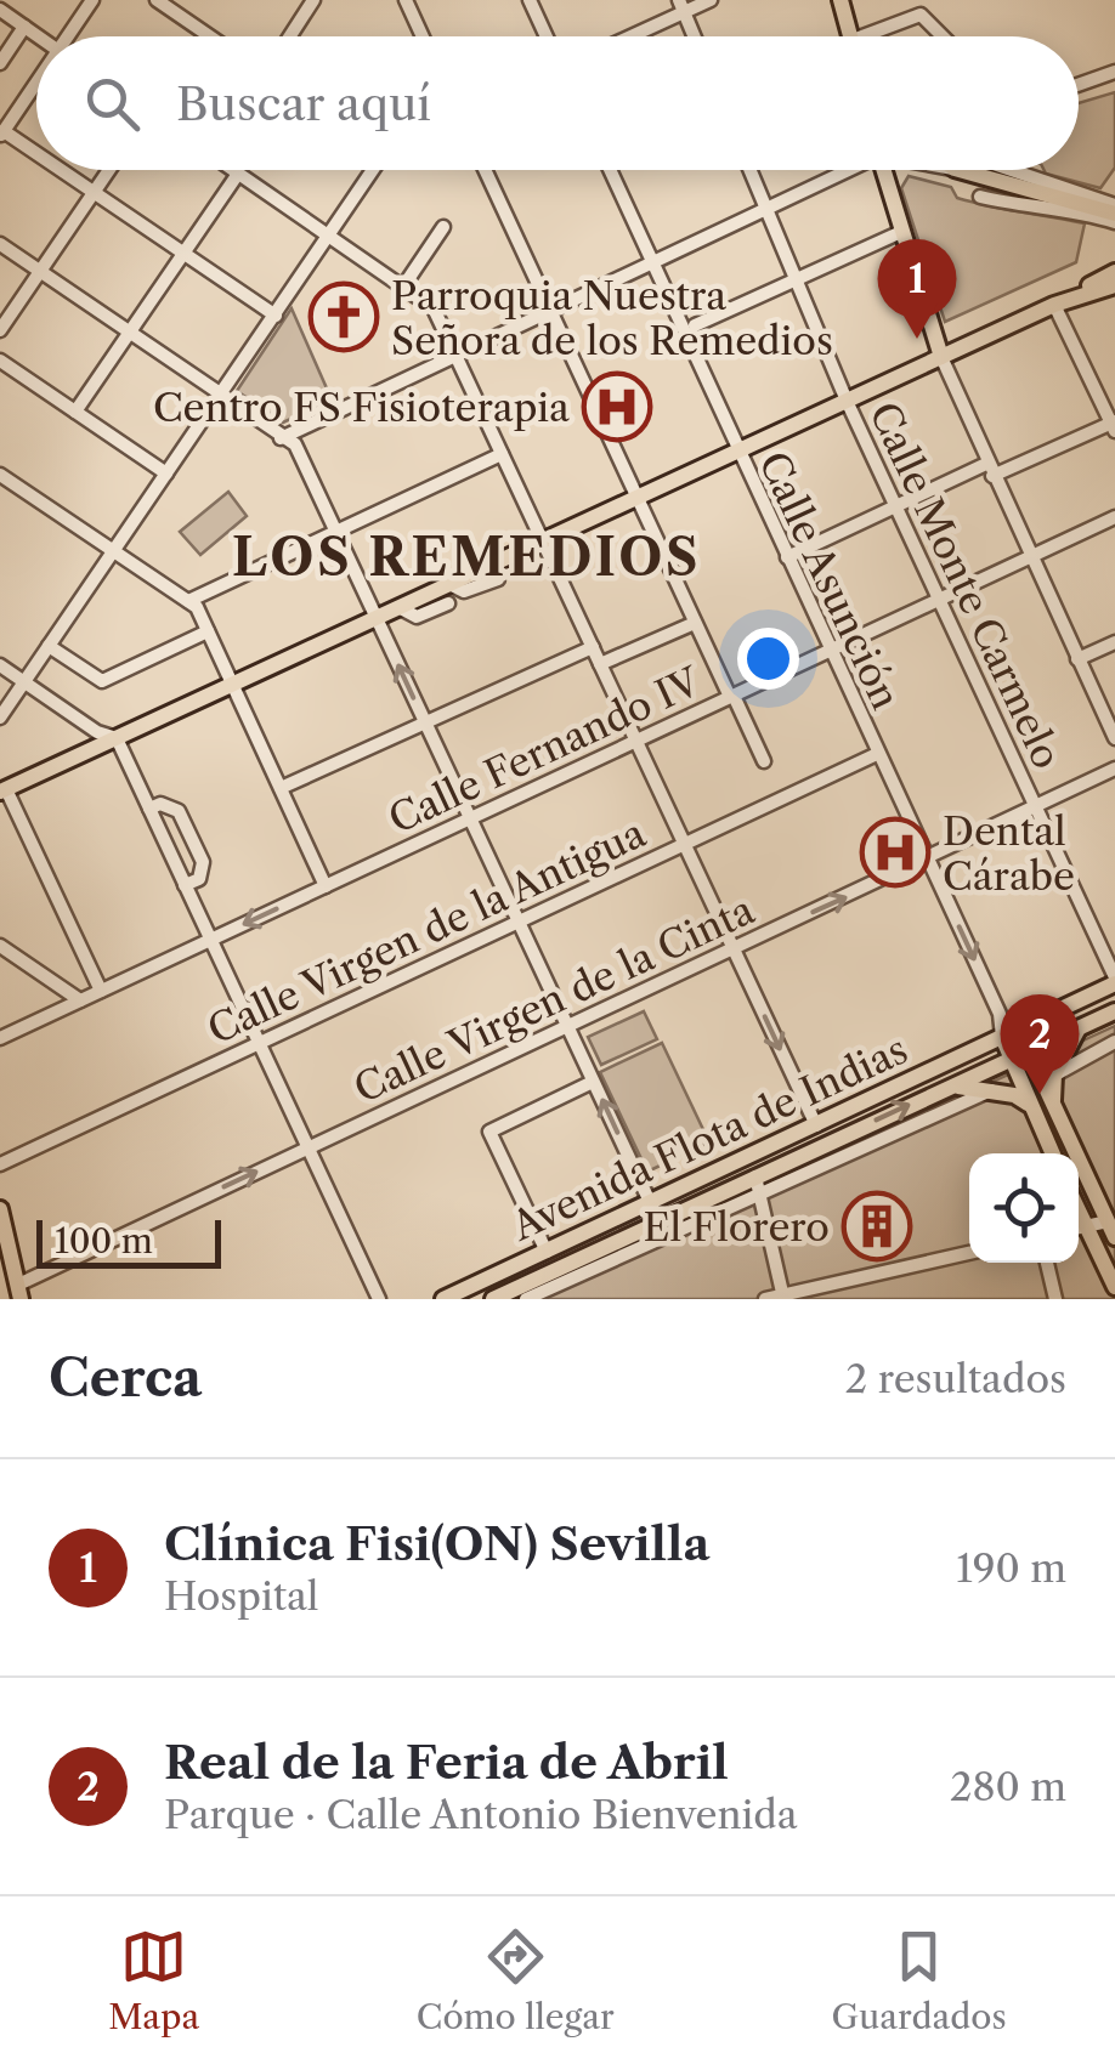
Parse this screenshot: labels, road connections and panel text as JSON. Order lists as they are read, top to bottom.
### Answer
{
  "streets": {
    "main road": ["Avenida Flota de Indias"],
    "street": [
      "Calle Asunción",
      "Calle Monte Carmelo",
      "Calle Fernando IV",
      "Calle Virgen de la Antigua",
      "Calle Virgen de la Cinta"
    ]
  },
  "crossings": [
    ["Calle Asunción", "Calle Fernando IV"],
    ["Calle Asunción", "Calle Virgen de la Antigua"],
    ["Calle Asunción", "Calle Virgen de la Cinta"],
    ["Calle Asunción", "Avenida Flota de Indias"],
    ["Calle Monte Carmelo", "Calle Fernando IV"],
    ["Calle Monte Carmelo", "Calle Virgen de la Cinta"],
    ["Calle Monte Carmelo", "Avenida Flota de Indias"]
  ],
  "one_way": ["Calle Virgen de la Cinta"],
  "districts": ["LOS REMEDIOS"],
  "places": {
    "church": ["Parroquia Nuestra Señora de los Remedios"],
    "hospital": ["Centro FS Fisioterapia", "Dental Cárabe"],
    "building": ["El Florero"]
  },
  "scale_bar": "100 m",
  "page": {
    "search": "Buscar aquí",
    "pins": ["1", "2"],
    "scale": "100 m",
    "heading": ["Cerca", "2 resultados"],
    "list": [
      {
        "mark": "1",
        "name": "Clínica Fisi(ON) Sevilla",
        "note": "Hospital",
        "value": "190 m"
      },
      {
        "mark": "2",
        "name": "Real de la Feria de Abril",
        "note": "Parque · Calle Antonio Bienvenida",
        "value": "280 m"
      }
    ],
    "nav": ["Mapa", "Cómo llegar", "Guardados"]
  }
}
